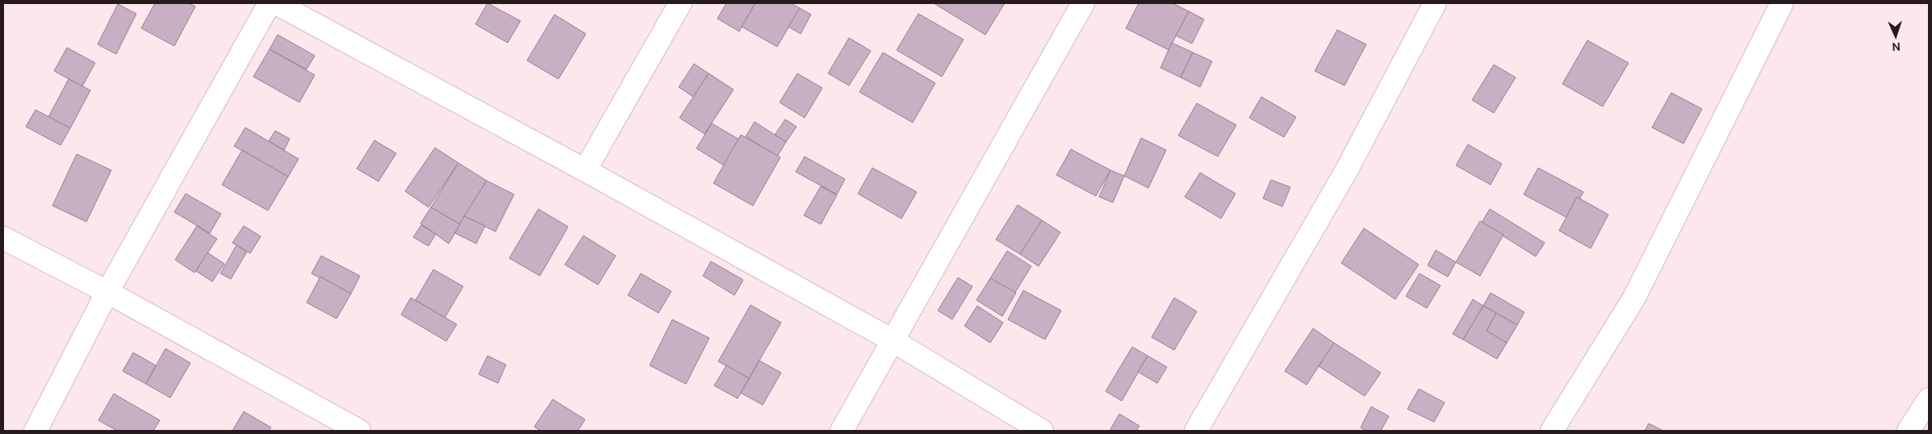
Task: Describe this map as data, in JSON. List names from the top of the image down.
{
  "north": "bottom"
}
